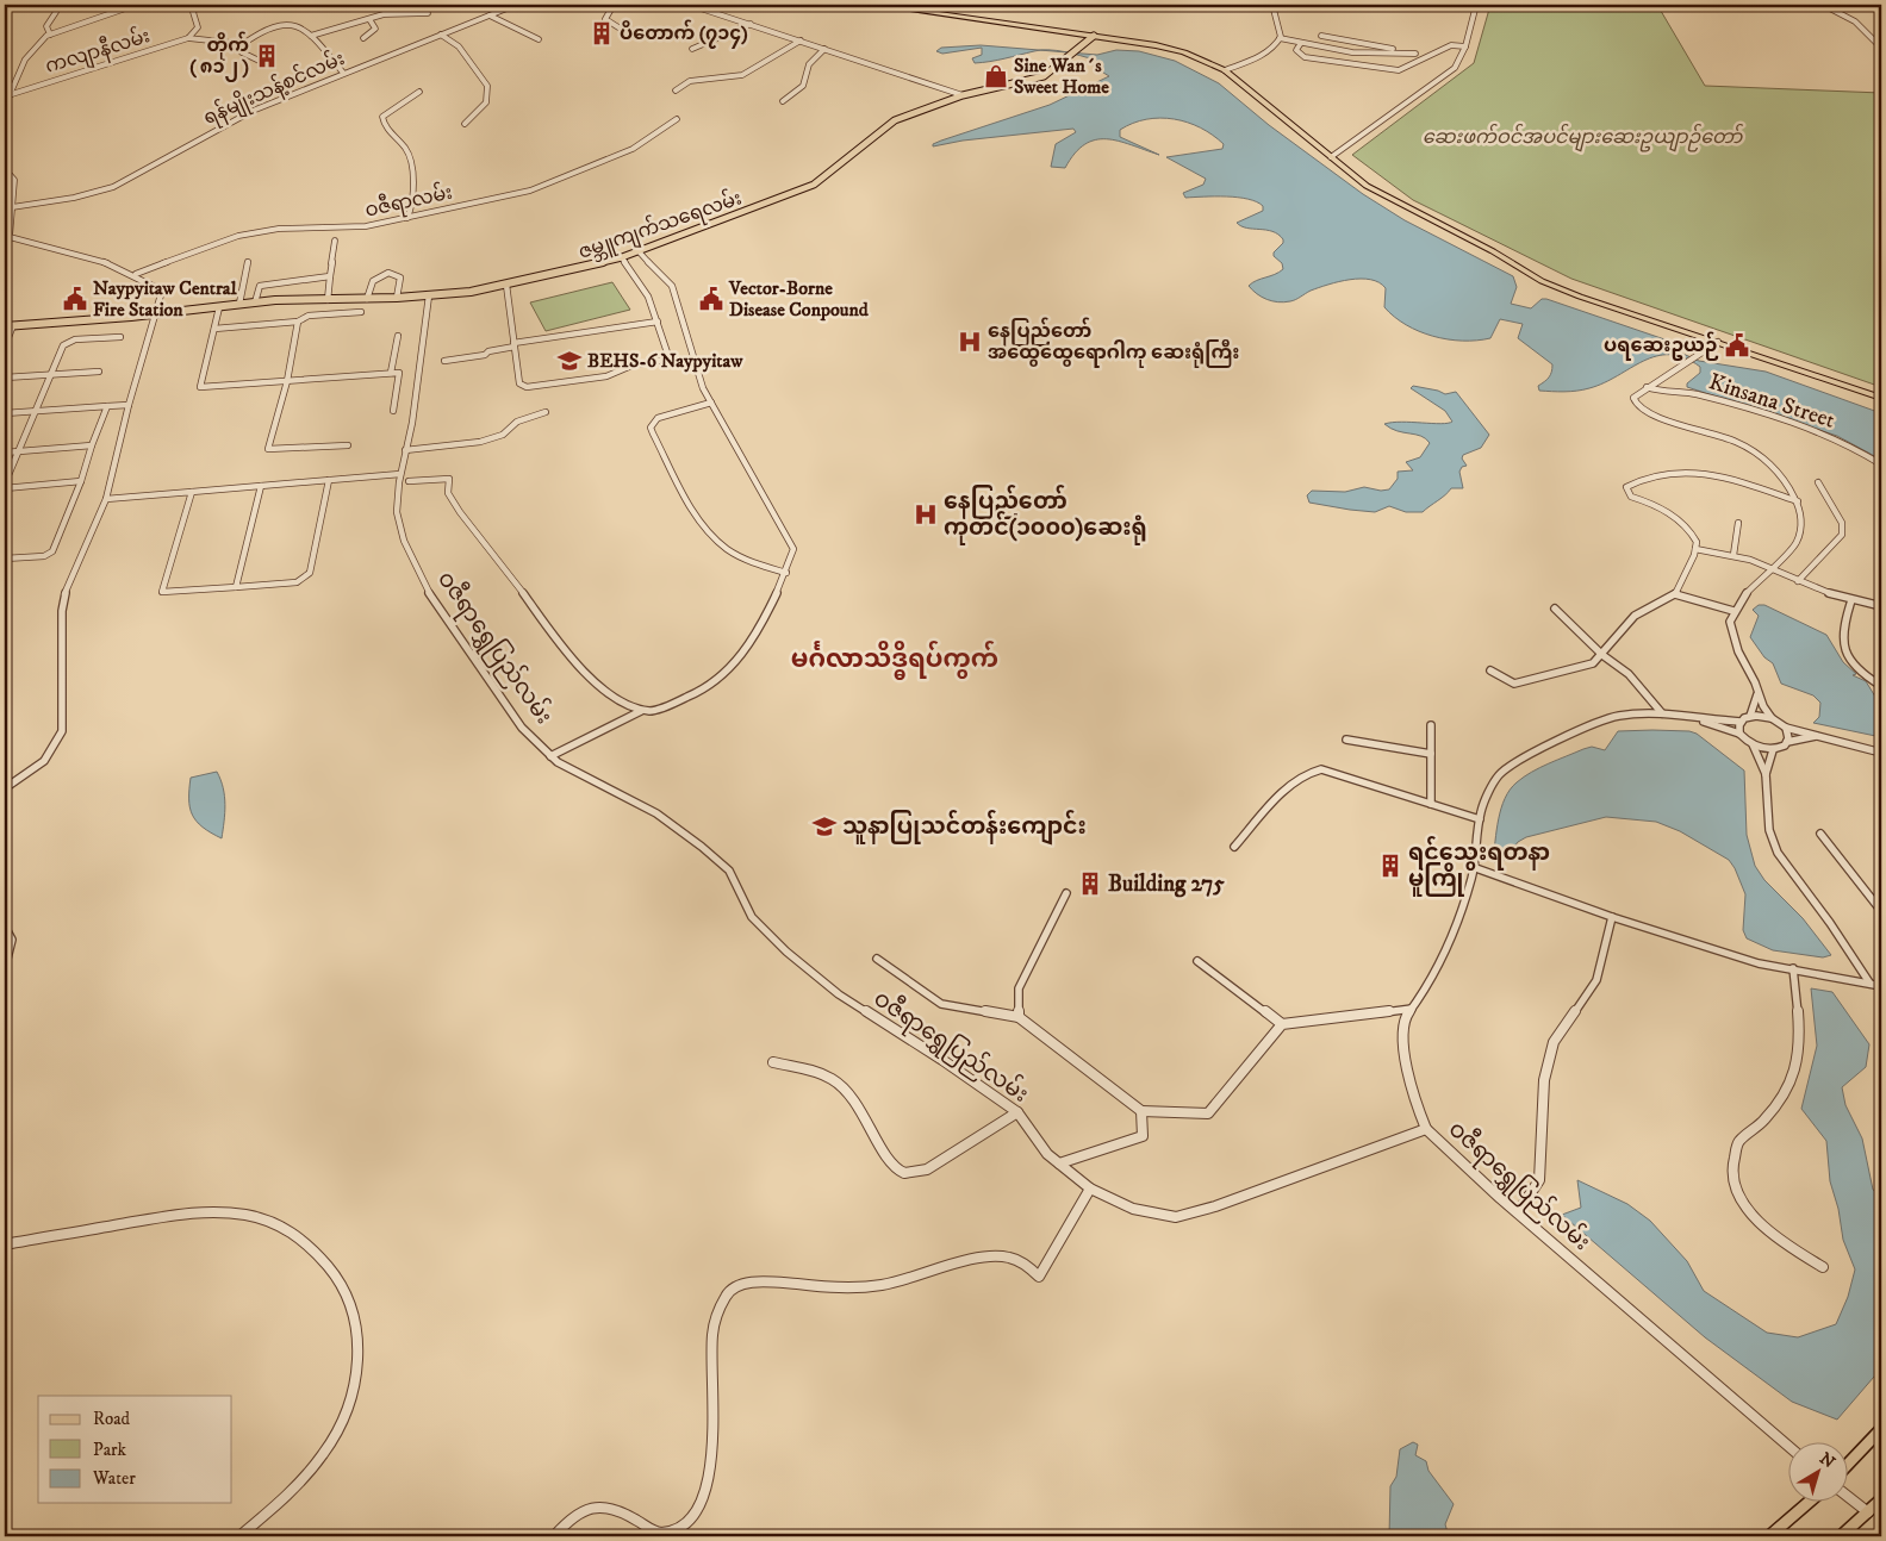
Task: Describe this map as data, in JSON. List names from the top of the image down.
{
  "streets": {
    "main road": ["ဇမ္ဘူကျက်သရေလမ်း"],
    "street": [
      "ကလျာနီလမ်း",
      "ရန်မျိုးသန့်စင်လမ်း",
      "ဝဇီရာလမ်း",
      "Kinsana Street",
      "ဝဇီရာရွှေပြည်လမ်း"
    ]
  },
  "crossings": [
    ["ဇမ္ဘူကျက်သရေလမ်း", "ဝဇီရာရွှေပြည်လမ်း"]
  ],
  "districts": ["မင်္ဂလာသိဒ္ဓိရပ်ကွက်"],
  "parks": ["ဆေးဖက်ဝင်အပင်များဆေးဥယျာဉ်တော်"],
  "places": {
    "building": [
      "ပိတောက် (၇၁၄)",
      "တိုက် ( ၈၁၂ )",
      "ရင်သွေးရတနာ မူကြို",
      "Building 275"
    ],
    "shop": ["Sine Wan´s Sweet Home"],
    "public building": ["Naypyitaw Central Fire Station", "Vector-Borne Disease Conpound", "ပရဆေးဥယဉ်"],
    "hospital": ["နေပြည်တော် အထွေထွေရောဂါကု ဆေးရုံကြီး", "နေပြည်တော် ကုတင်(၁၀၀၀)ဆေးရုံ"],
    "school or university": ["BEHS-6 Naypyitaw", "သူနာပြုသင်တန်းကျောင်း"]
  },
  "legend": ["Road", "Park", "Water"],
  "north": "top right"
}
